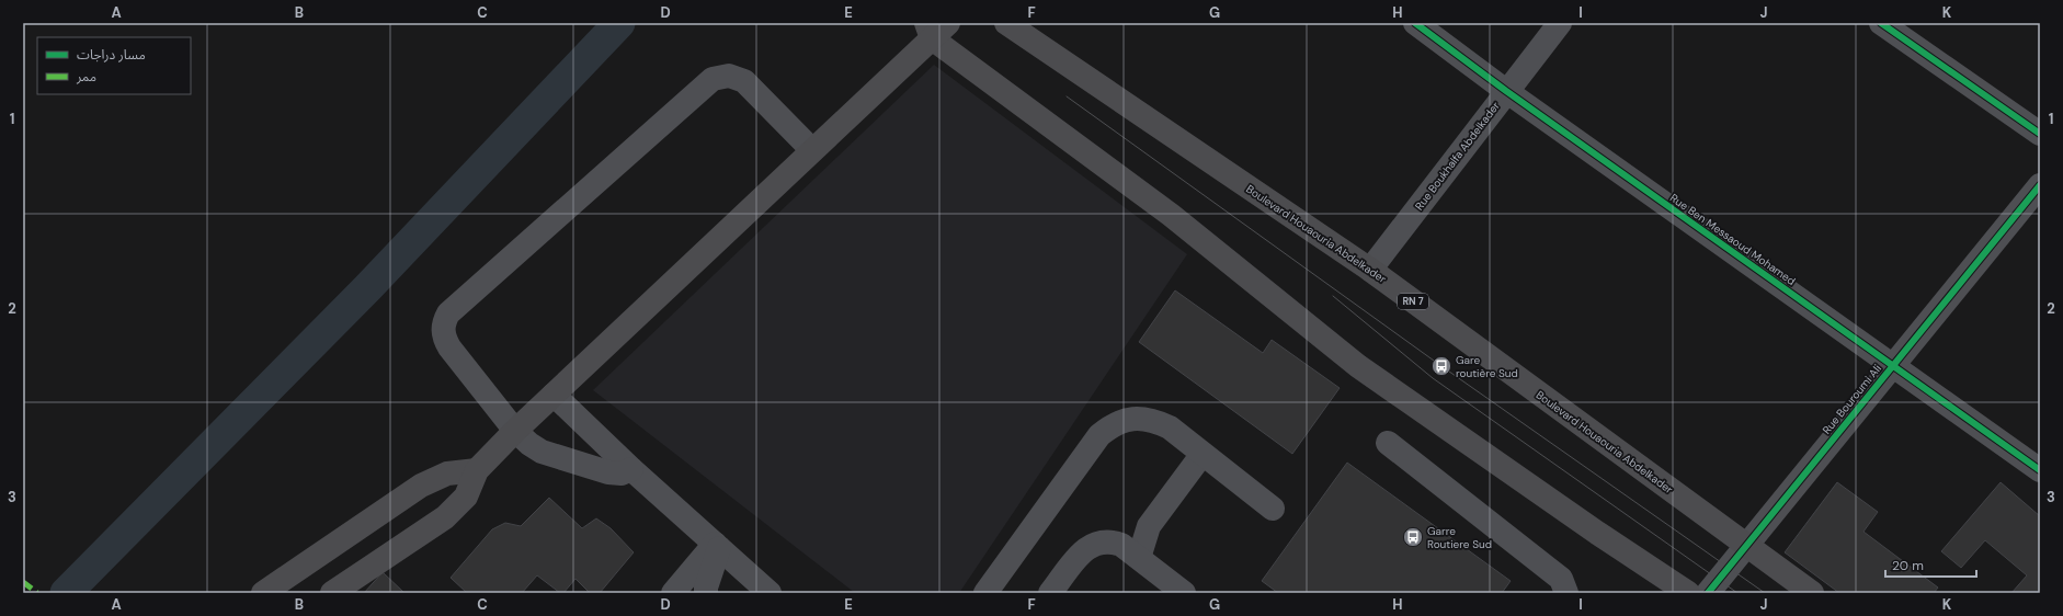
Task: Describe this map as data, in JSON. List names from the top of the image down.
{
  "streets": {
    "main road": ["Boulevard Houaouria Abdelkader", "RN 7"],
    "street": ["Rue Boukhalfa Abdelkader", "Rue Ben Messaoud Mohamed", "Rue Bouroumi Ali"]
  },
  "crossings": [
    ["Rue Boukhalfa Abdelkader", "Boulevard Houaouria Abdelkader"],
    ["Rue Boukhalfa Abdelkader", "Rue Ben Messaoud Mohamed"],
    ["Boulevard Houaouria Abdelkader", "Rue Bouroumi Ali"],
    ["Rue Ben Messaoud Mohamed", "Rue Bouroumi Ali"]
  ],
  "places": {
    "bus stop": ["Gare routière Sud", "Garre Routiere Sud"]
  },
  "legend": ["مسار دراجات", "ممر"],
  "scale_bar": "20 m",
  "grid": {
    "columns": [
      "A",
      "B",
      "C",
      "D",
      "E",
      "F",
      "G",
      "H",
      "I",
      "J",
      "K"
    ],
    "rows": ["1", "2", "3"]
  }
}
